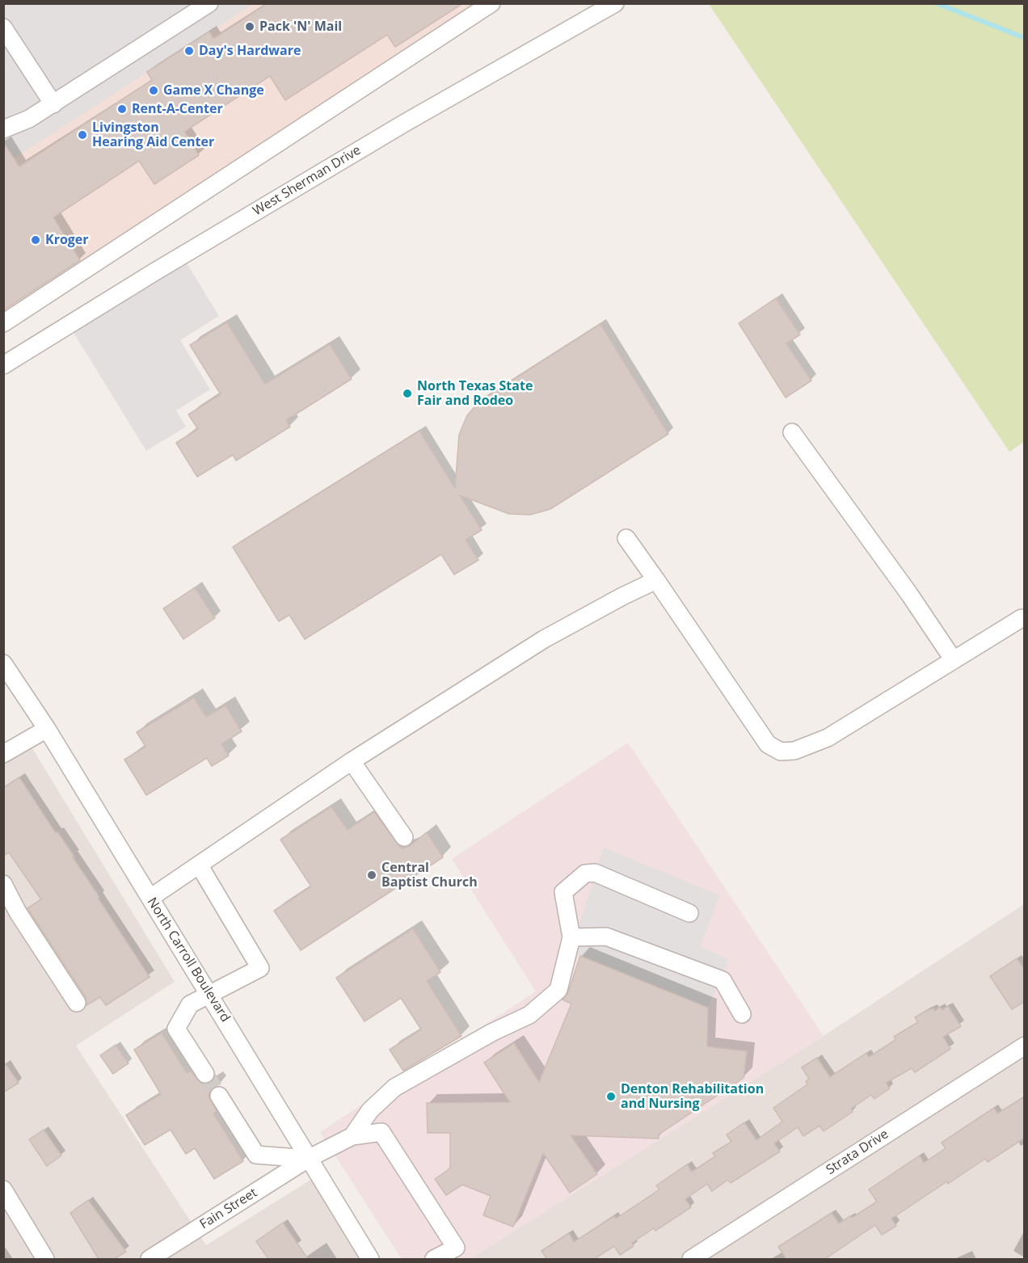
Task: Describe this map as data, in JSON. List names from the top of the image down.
{
  "streets": {
    "street": [
      "West Sherman Drive",
      "North Carroll Boulevard",
      "Strata Drive",
      "Fain Street"
    ]
  },
  "crossings": [
    ["North Carroll Boulevard", "Fain Street"]
  ],
  "places": [
    "Pack 'N' Mail",
    "Day's Hardware",
    "Game X Change",
    "Rent-A-Center",
    "Livingston Hearing Aid Center",
    "Kroger",
    "North Texas State Fair and Rodeo",
    "Central Baptist Church",
    "Denton Rehabilitation and Nursing"
  ]
}
